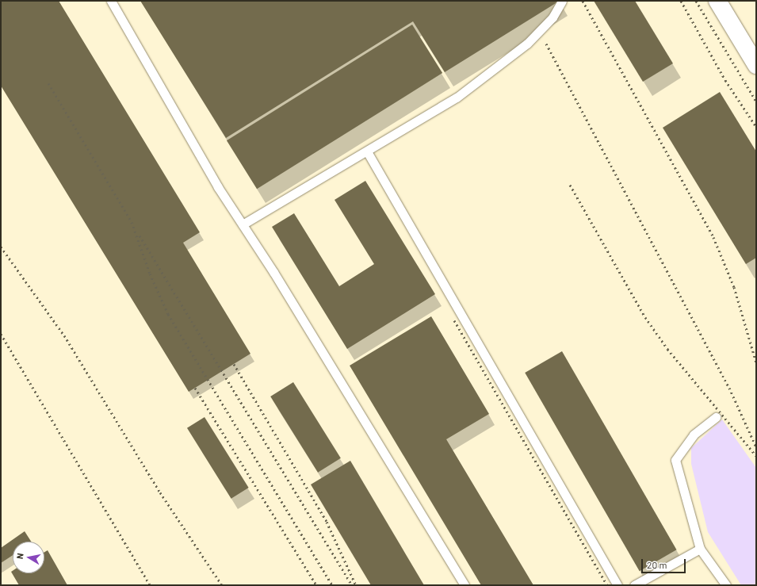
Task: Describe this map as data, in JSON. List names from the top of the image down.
{
  "scale_bar": "20 m",
  "north": "left"
}
